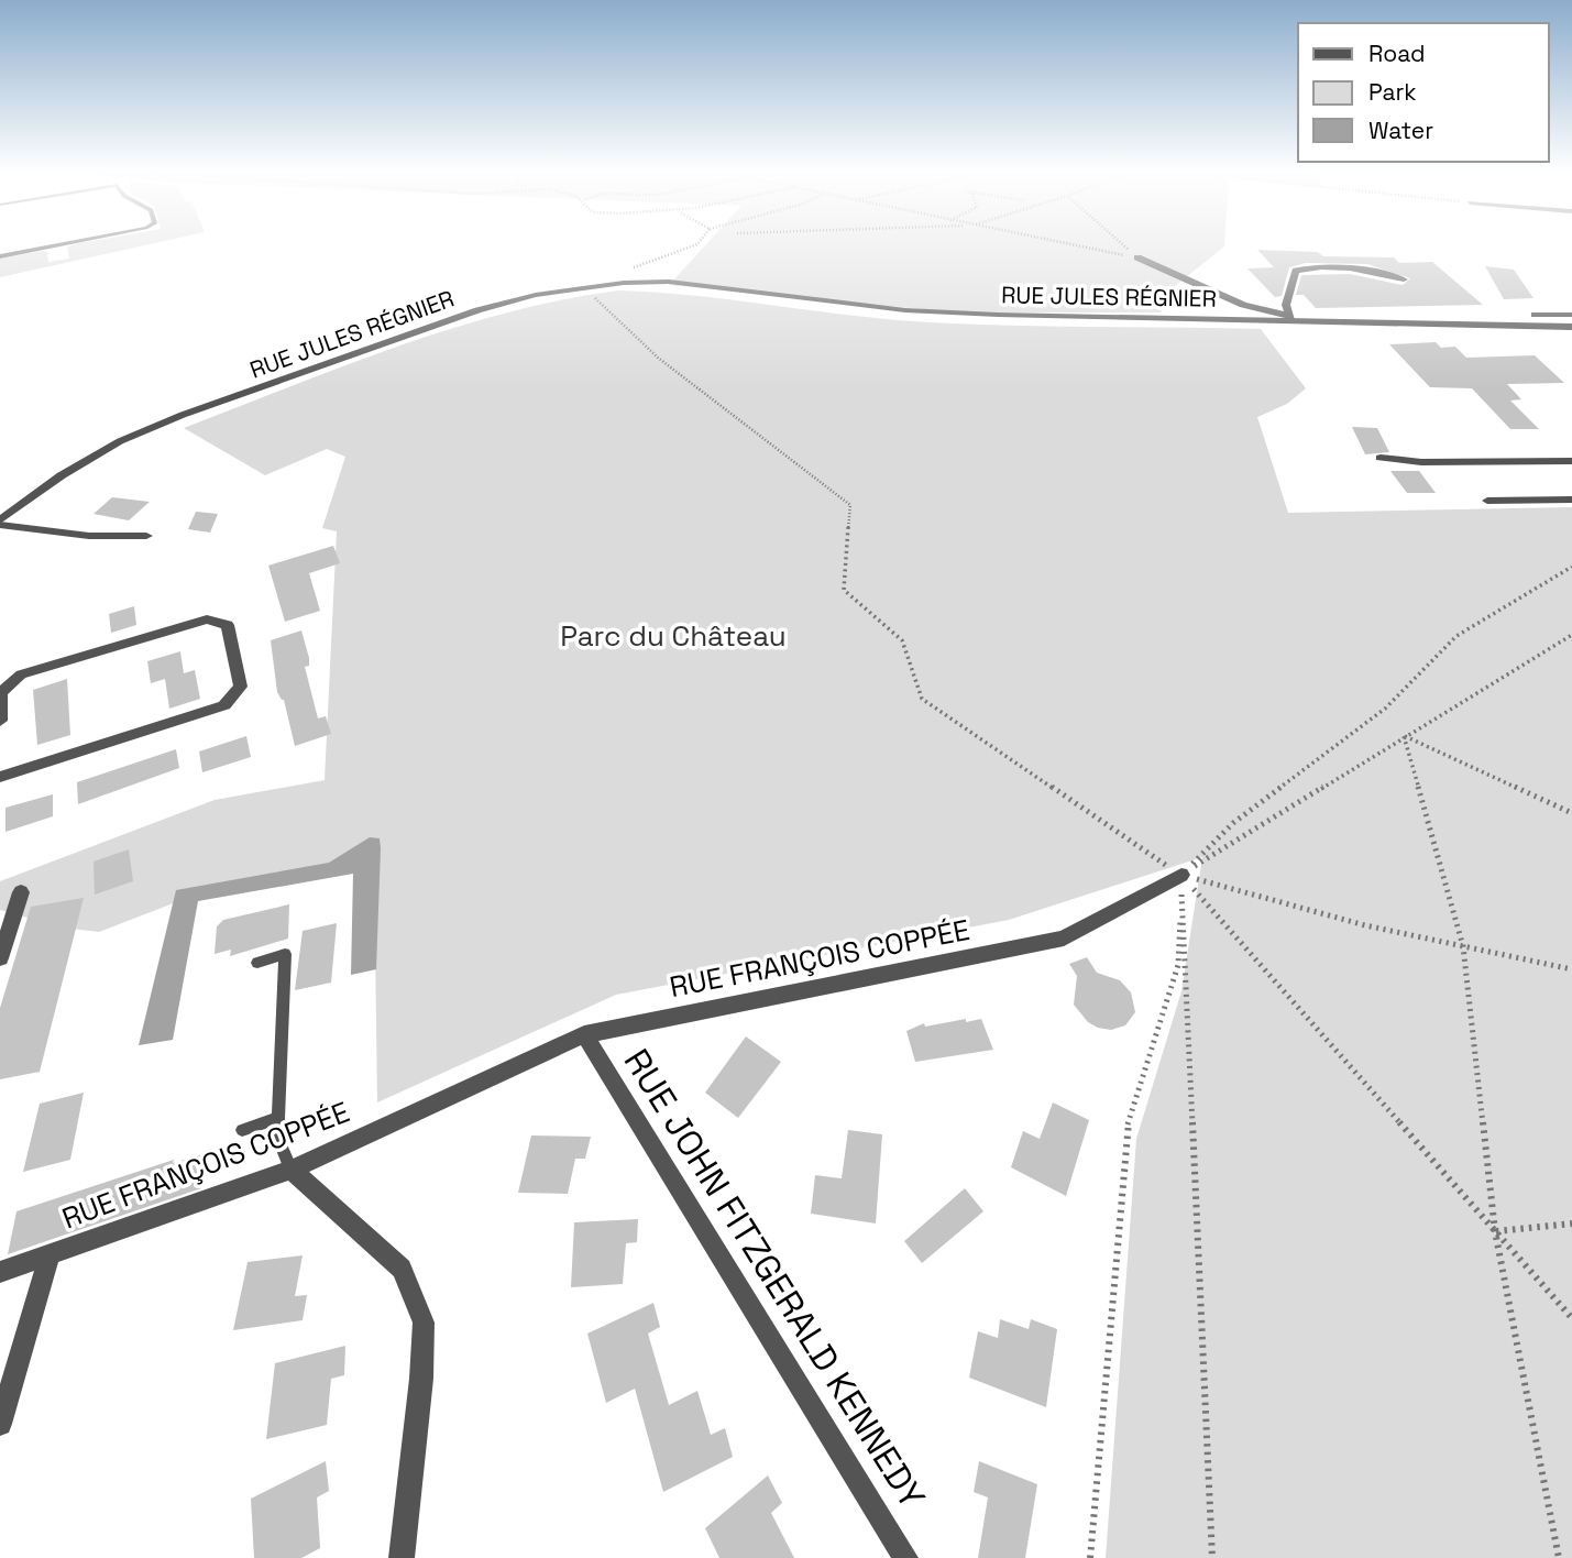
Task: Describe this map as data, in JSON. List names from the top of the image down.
{
  "streets": {
    "street": ["RUE JULES RÉGNIER", "RUE FRANÇOIS COPPÉE", "RUE JOHN FITZGERALD KENNEDY"]
  },
  "crossings": [
    ["RUE FRANÇOIS COPPÉE", "RUE JOHN FITZGERALD KENNEDY"]
  ],
  "parks": ["Parc du Château"],
  "legend": ["Road", "Park", "Water"]
}
